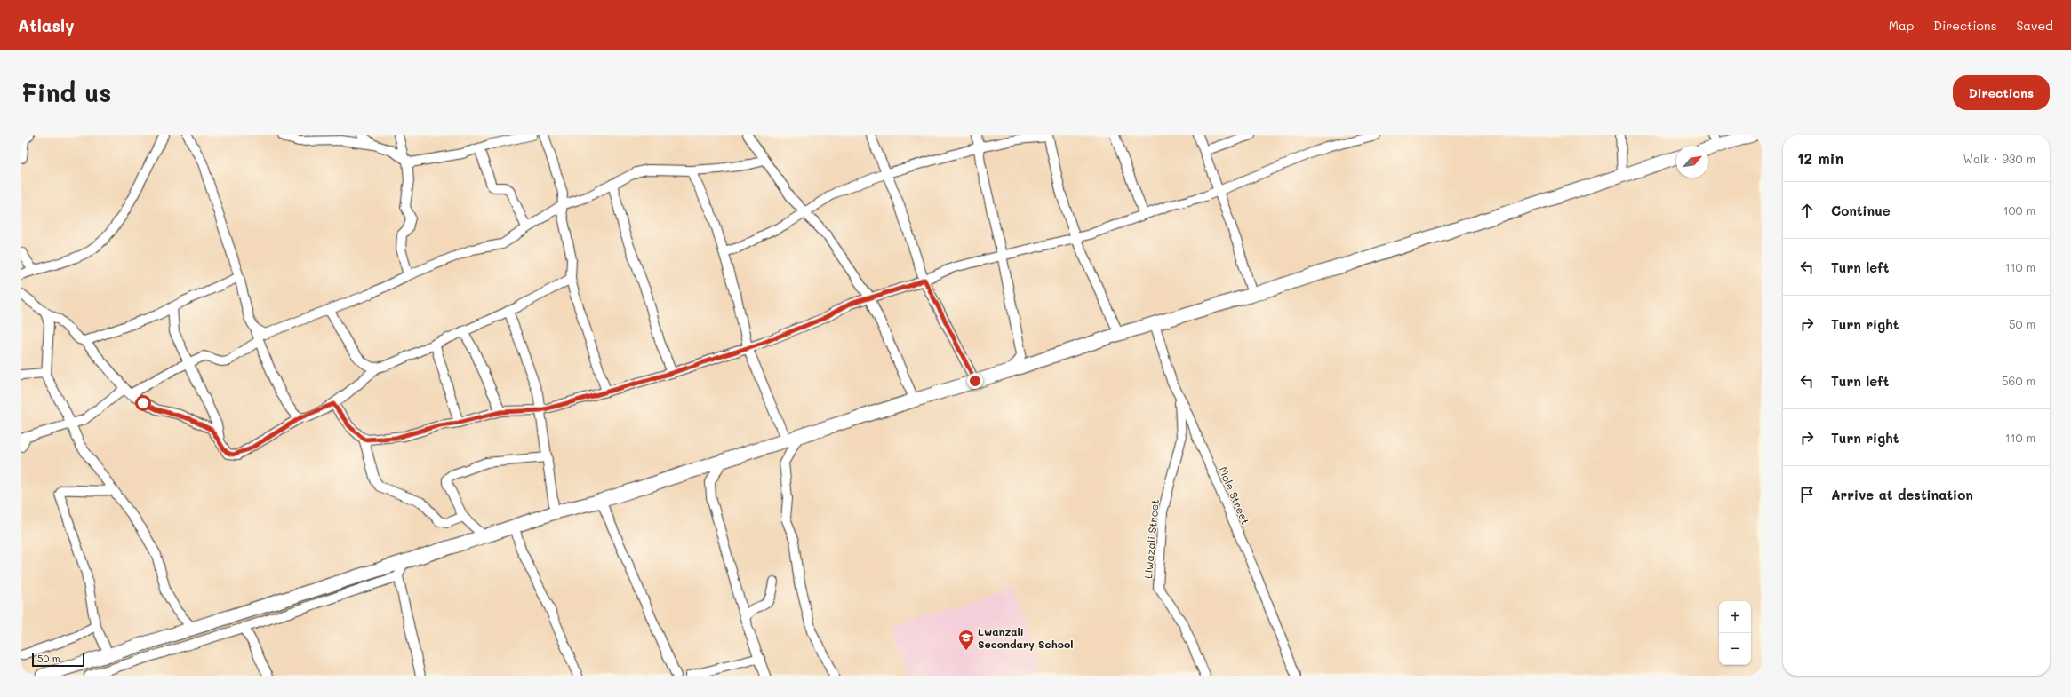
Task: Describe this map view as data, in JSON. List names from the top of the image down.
{
  "streets": {
    "street": ["Mole Street", "Liwazali Street"]
  },
  "crossings": [
    ["Mole Street", "Liwazali Street"]
  ],
  "places": {
    "school or university": ["Lwanzali Secondary School"]
  },
  "scale_bar": "50 m",
  "north": "top right",
  "page": {
    "header": "Atlasly",
    "nav": ["Map", "Directions", "Saved"],
    "buttons": "Directions",
    "title": "Find us",
    "heading": ["12 min", "Walk · 930 m"],
    "list": [
      ["Continue", "100 m"],
      ["Turn left", "110 m"],
      ["Turn right", "50 m"],
      ["Turn left", "560 m"],
      ["Turn right", "110 m"],
      "Arrive at destination"
    ],
    "map_buttons": ["+", "−"],
    "scale": "50 m"
  }
}
